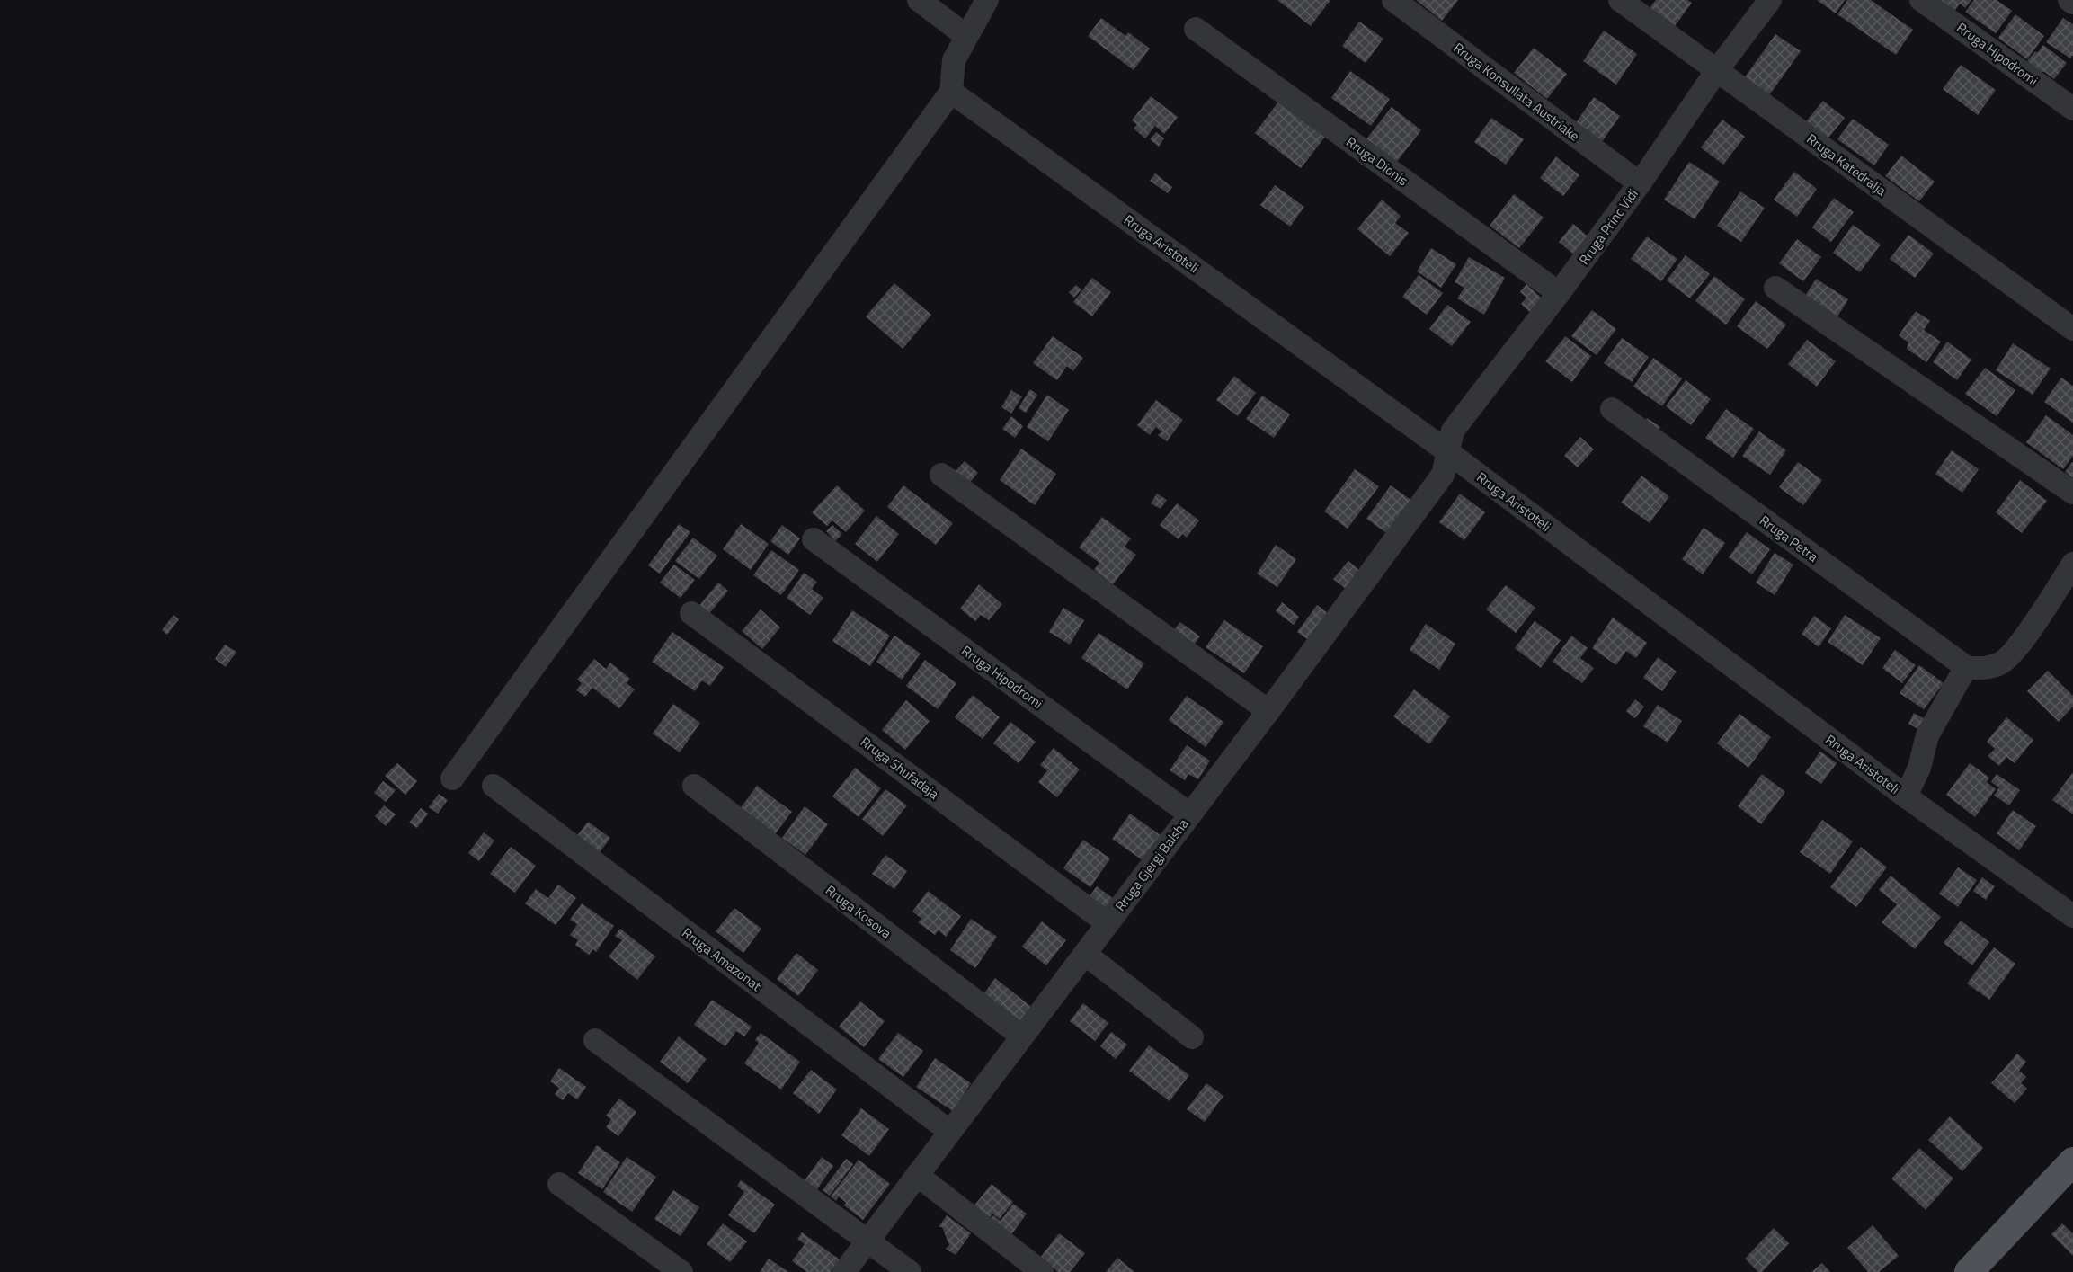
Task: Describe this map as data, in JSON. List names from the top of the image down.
{
  "streets": {
    "street": [
      "Rruga Hipodromi",
      "Rruga Konsullata Austriake",
      "Rruga Dionis",
      "Rruga Katedralja",
      "Rruga Princ Vidi",
      "Rruga Aristoteli",
      "Rruga Petra",
      "Rruga Shufadaja",
      "Rruga Gjergj Balsha",
      "Rruga Kosova",
      "Rruga Amazonat"
    ]
  },
  "crossings": [
    ["Rruga Hipodromi", "Rruga Gjergj Balsha"],
    ["Rruga Konsullata Austriake", "Rruga Princ Vidi"],
    ["Rruga Dionis", "Rruga Princ Vidi"],
    ["Rruga Katedralja", "Rruga Princ Vidi"],
    ["Rruga Princ Vidi", "Rruga Aristoteli"],
    ["Rruga Princ Vidi", "Rruga Gjergj Balsha"],
    ["Rruga Aristoteli", "Rruga Gjergj Balsha"],
    ["Rruga Shufadaja", "Rruga Gjergj Balsha"],
    ["Rruga Gjergj Balsha", "Rruga Kosova"],
    ["Rruga Gjergj Balsha", "Rruga Amazonat"]
  ]
}
